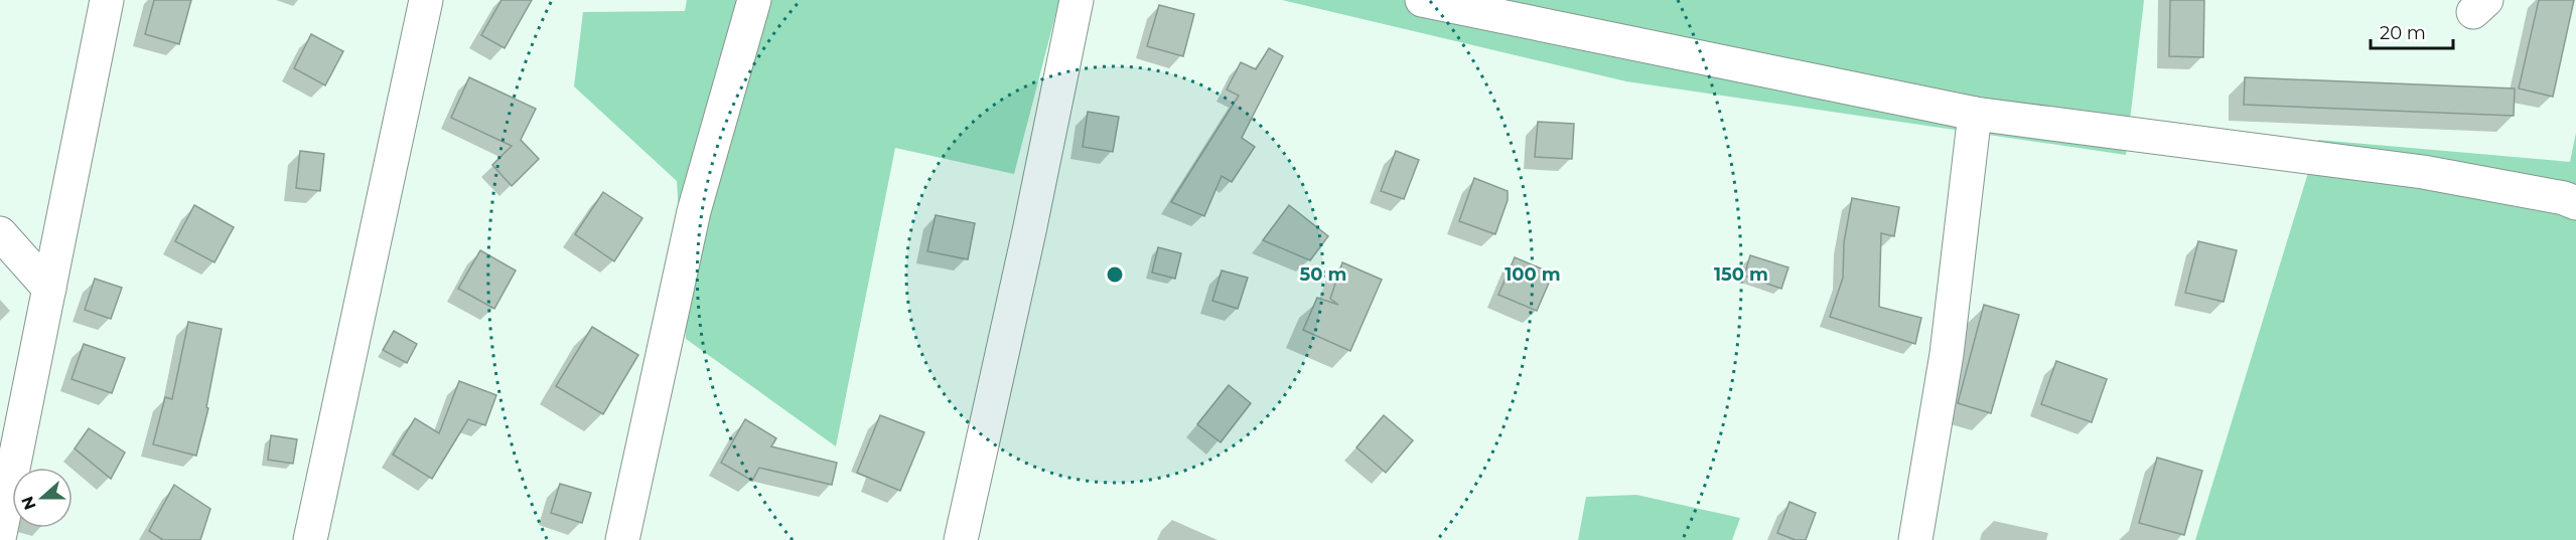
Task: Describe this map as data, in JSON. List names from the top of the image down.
{
  "scale_bar": "20 m",
  "north": "left",
  "rings": ["50 m", "100 m", "150 m"]
}
